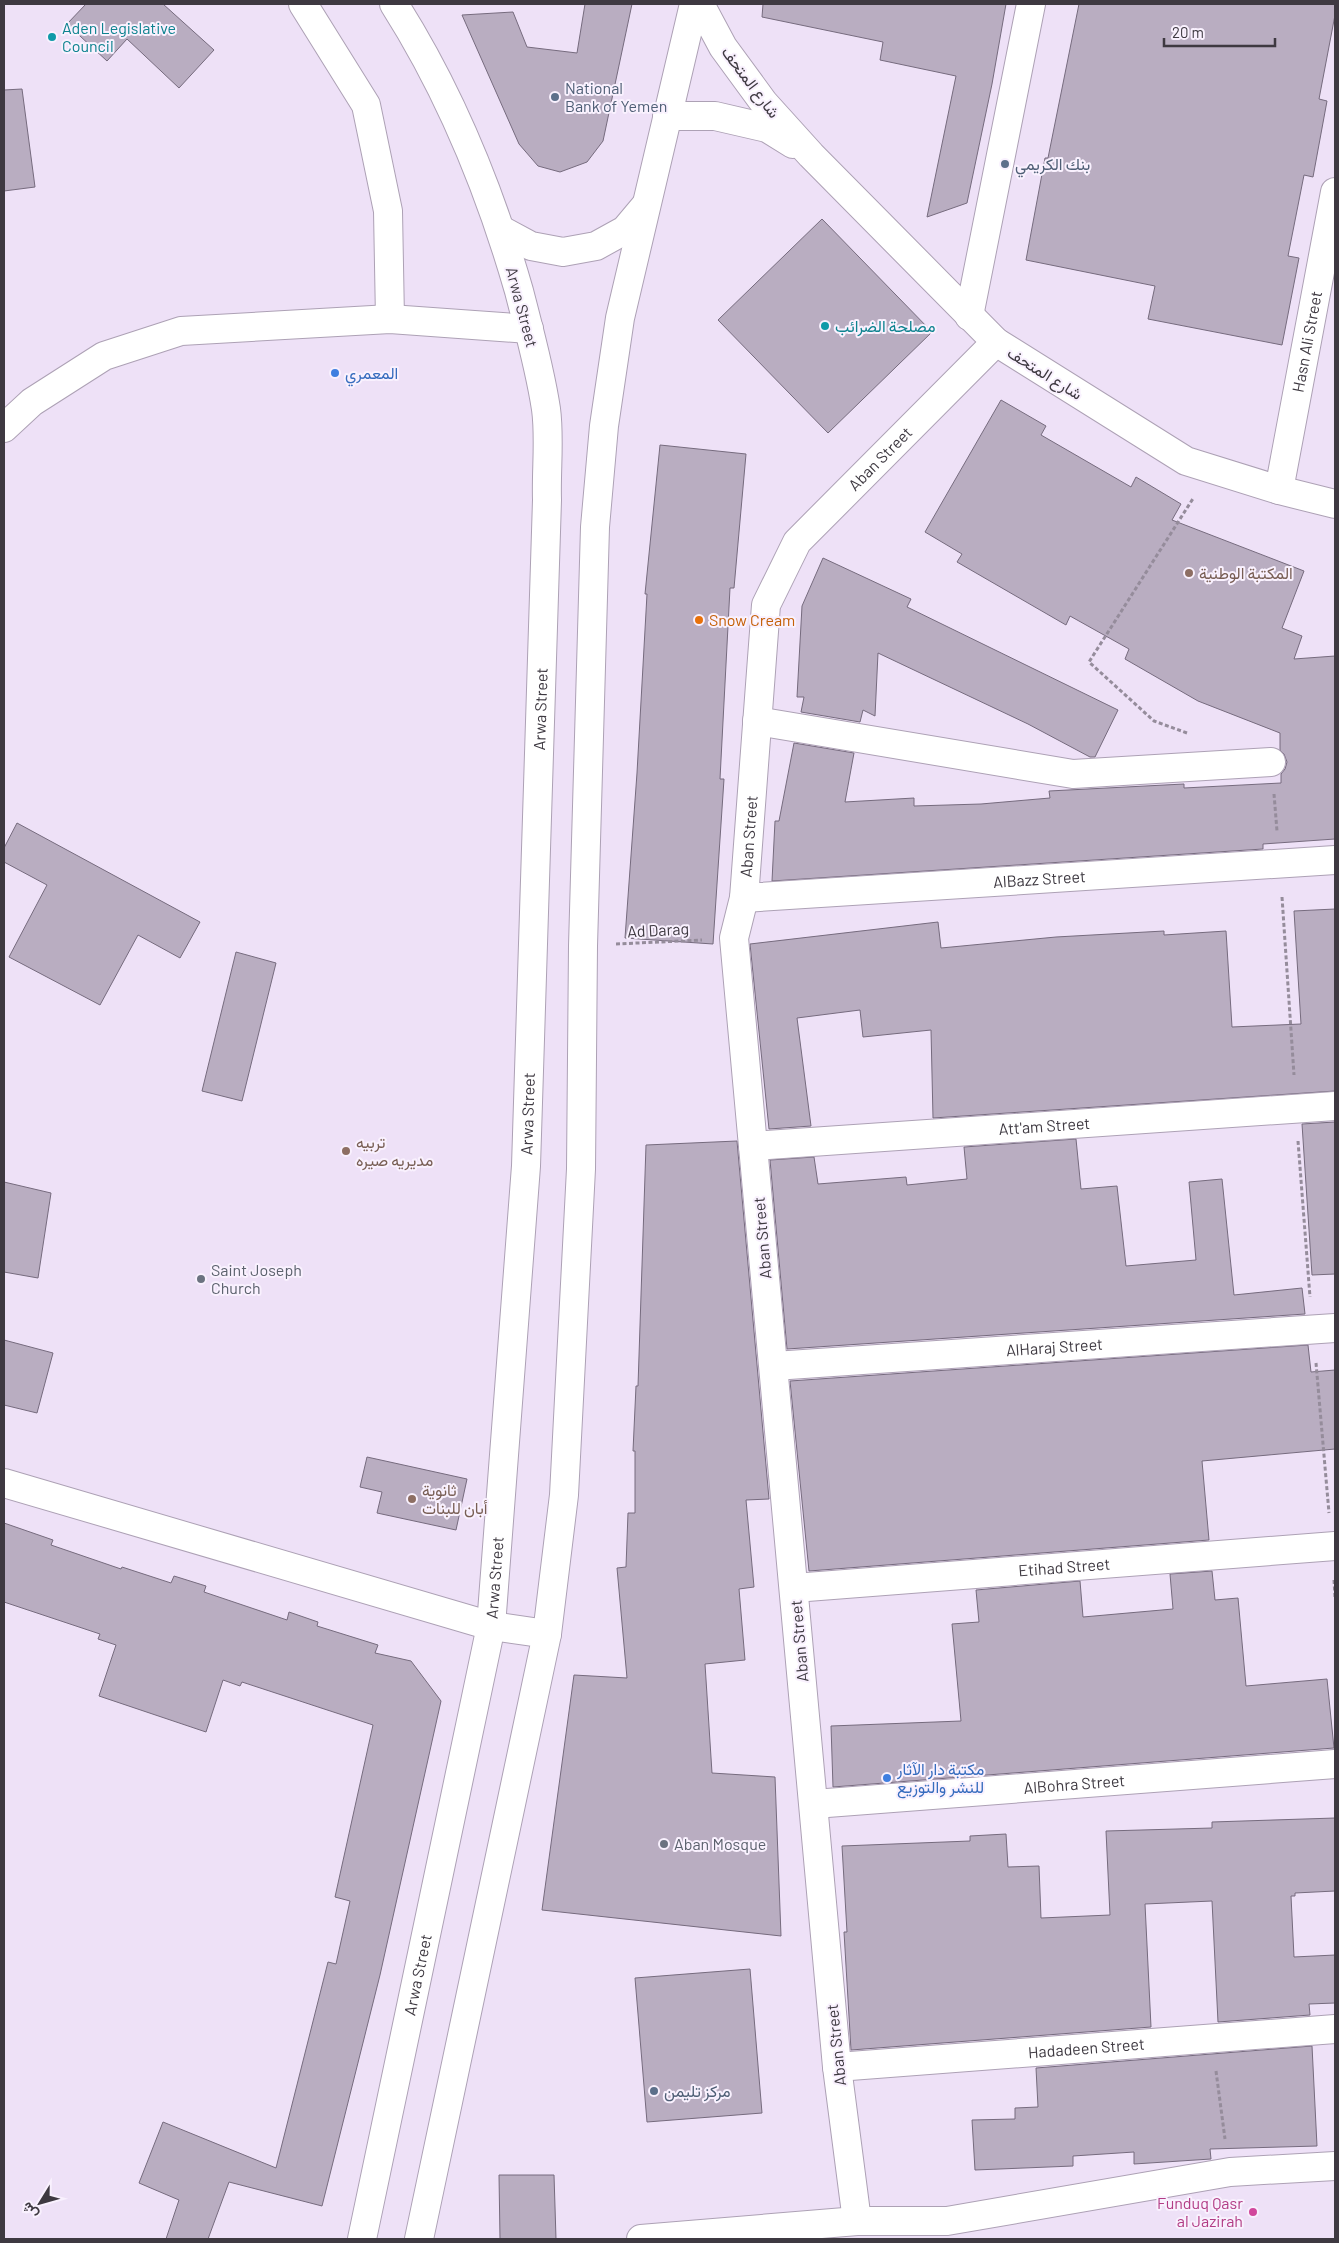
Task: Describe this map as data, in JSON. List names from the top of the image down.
{
  "streets": {
    "street": [
      "شارع المتحف",
      "Arwa Street",
      "Hasn Ali Street",
      "Aban Street",
      "AlBazz Street",
      "Att'am Street",
      "AlHaraj Street",
      "Etihad Street",
      "AlBohra Street",
      "Hadadeen Street"
    ],
    "path": ["Ad Darag"]
  },
  "crossings": [
    ["شارع المتحف", "Hasn Ali Street"],
    ["شارع المتحف", "Aban Street"],
    ["Aban Street", "AlBazz Street"],
    ["Aban Street", "Ad Darag"],
    ["Aban Street", "Att'am Street"],
    ["Aban Street", "AlHaraj Street"],
    ["Aban Street", "Etihad Street"],
    ["Aban Street", "AlBohra Street"],
    ["Aban Street", "Hadadeen Street"]
  ],
  "places": [
    "Aden Legislative Council",
    "National Bank of Yemen",
    "بنك الكريمي",
    "مصلحة الضرائب",
    "المعمري",
    "المكتبة الوطنية",
    "Snow Cream",
    "تربيه مديريه صيره",
    "Saint Joseph Church",
    "ثانوية أبان للبنات",
    "مكتبة دار الآثار للنشر والتوزيع",
    "Aban Mosque",
    "مركز تليمن",
    "Funduq Qasr al Jazirah"
  ],
  "scale_bar": "20 m",
  "north": "bottom left"
}
